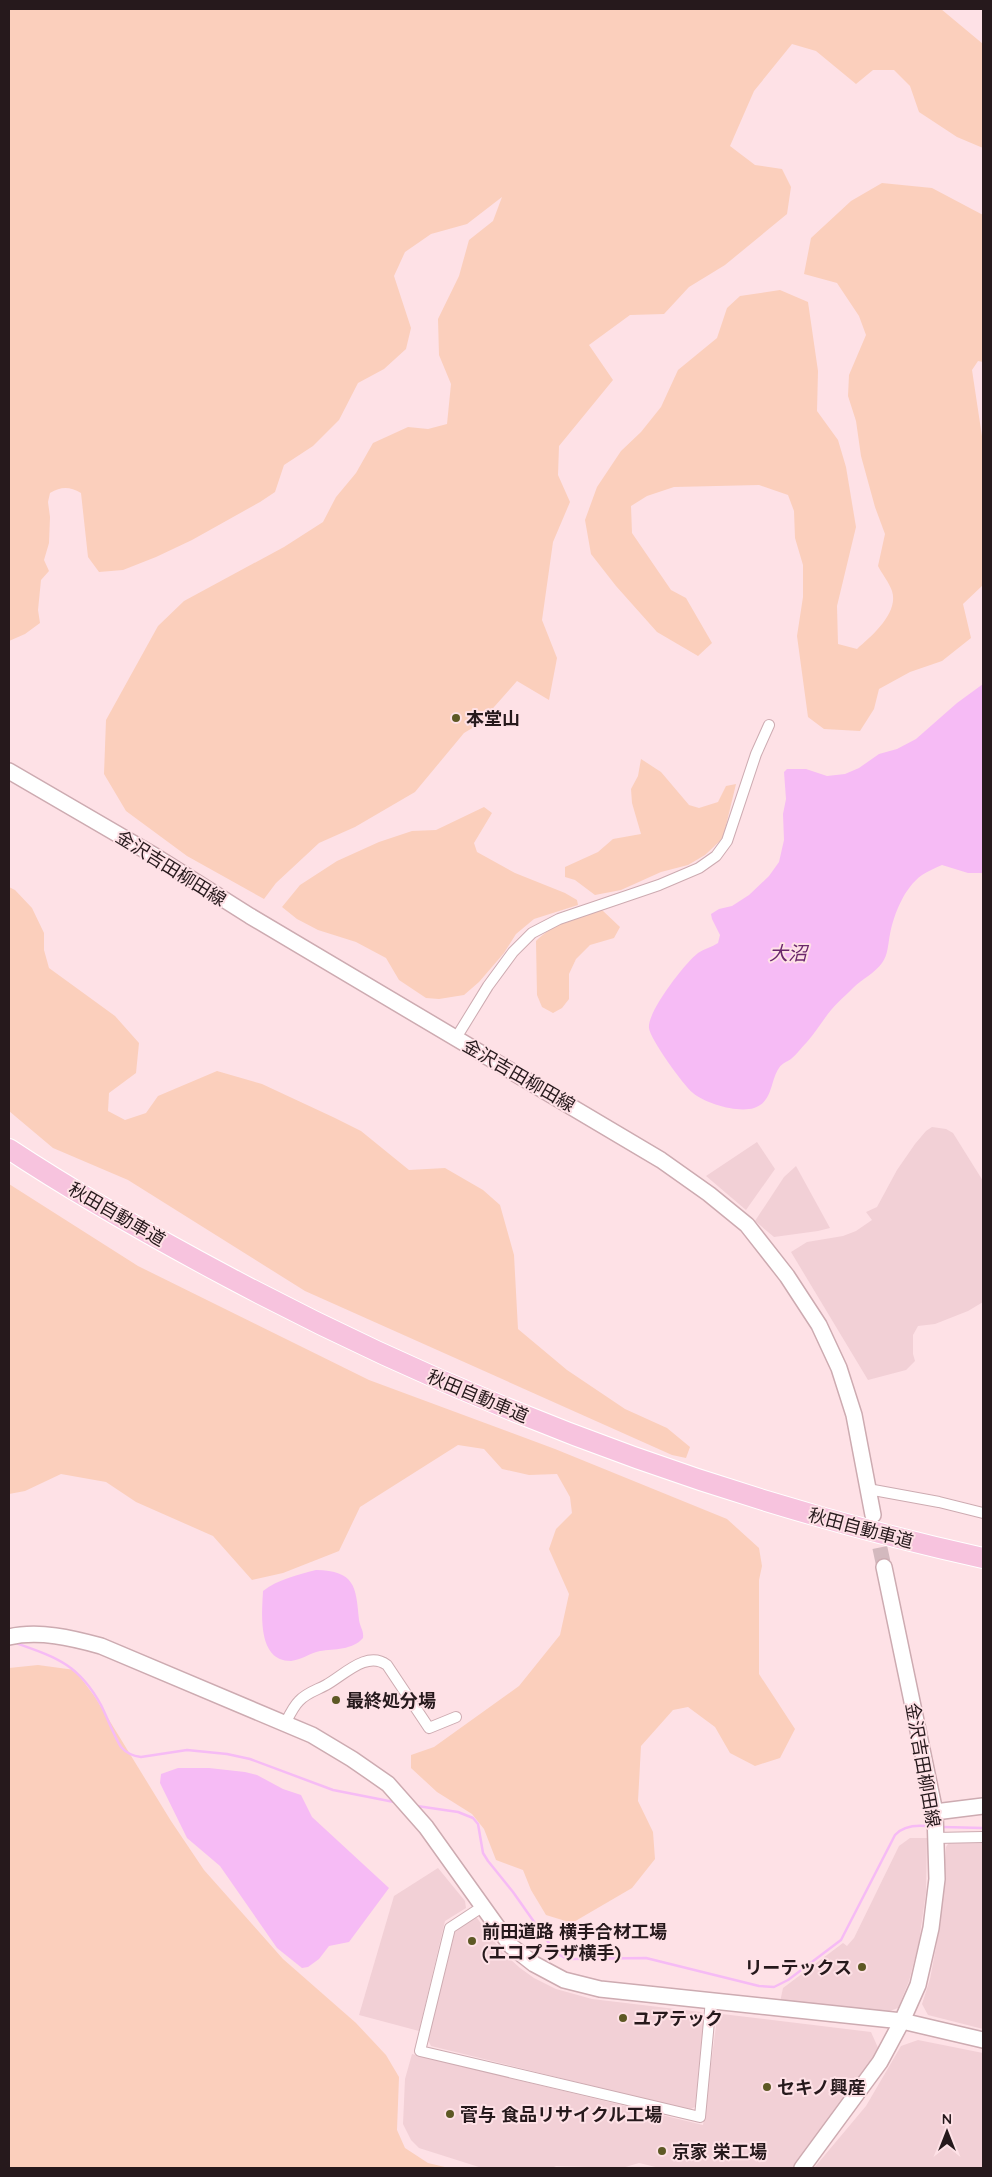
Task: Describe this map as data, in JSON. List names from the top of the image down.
{
  "streets": {
    "highway": ["秋田自動車道"],
    "main road": ["金沢吉田柳田線"]
  },
  "water": ["大沼"],
  "places": [
    "本堂山",
    "最終処分場",
    "前田道路 横手合材工場 (エコプラザ横手)",
    "リーテックス",
    "ユアテック",
    "セキノ興産",
    "菅与 食品リサイクル工場",
    "京家 栄工場"
  ],
  "north": "top"
}
